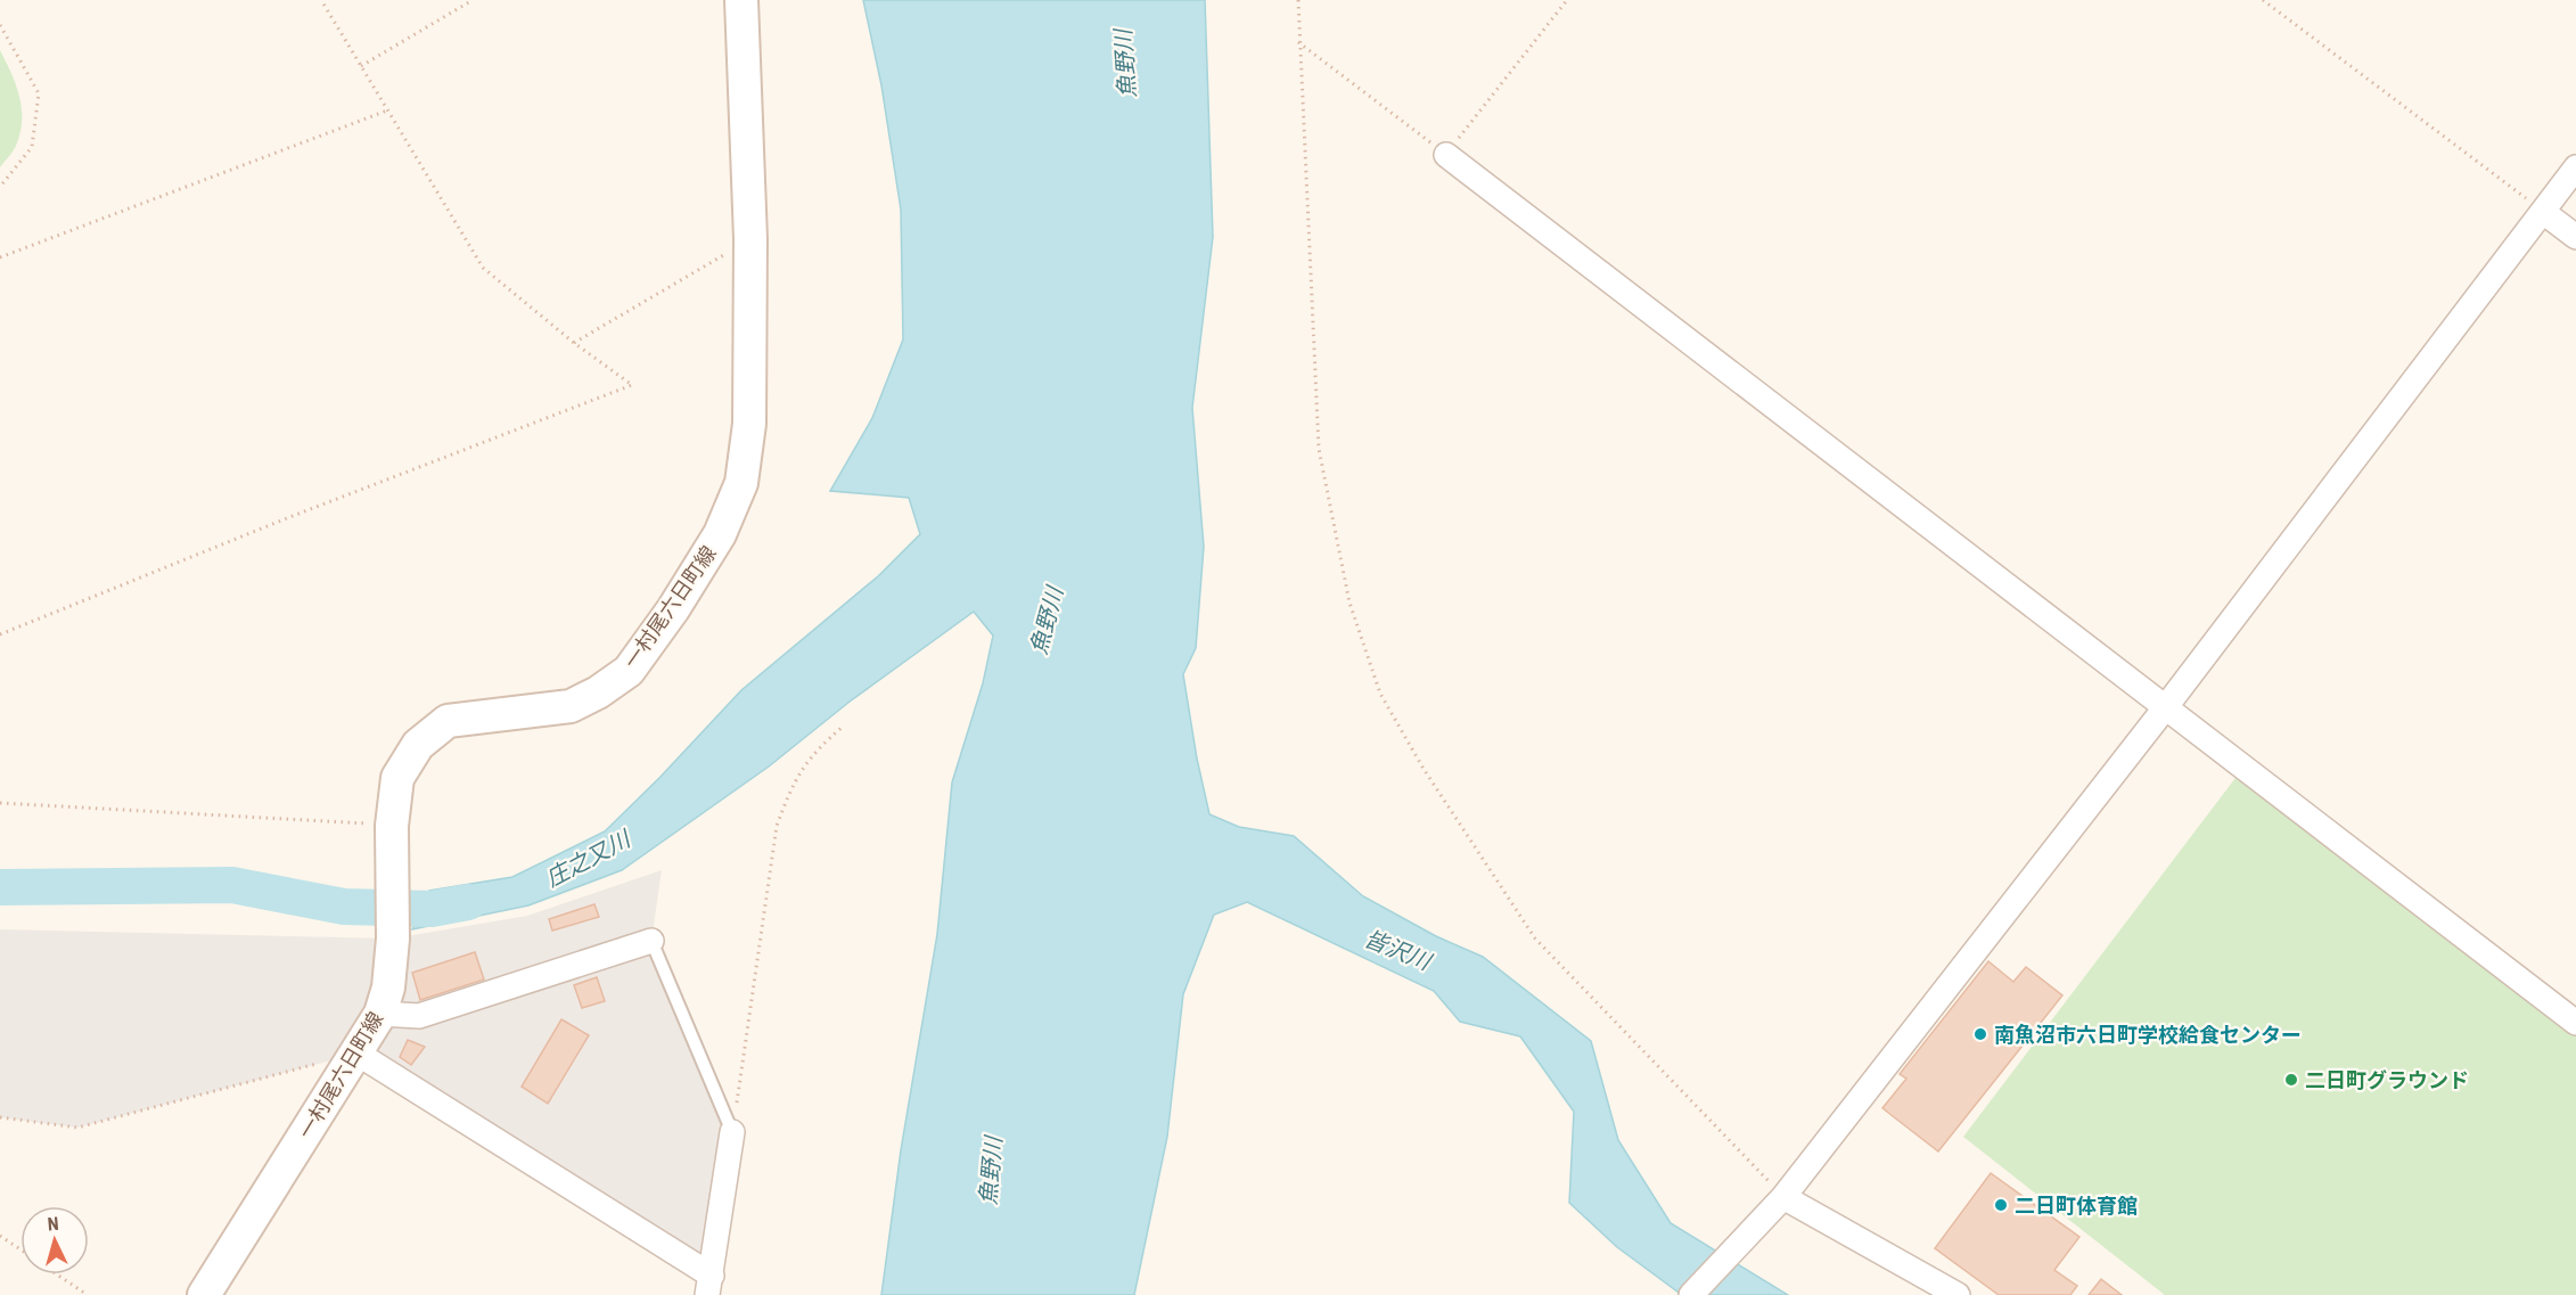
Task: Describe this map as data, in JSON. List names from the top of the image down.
{
  "streets": {
    "main road": ["一村尾六日町線"]
  },
  "water": ["魚野川", "庄之又川", "皆沢川"],
  "places": ["南魚沼市六日町学校給食センター", "二日町グラウンド", "二日町体育館"],
  "north": "top"
}
